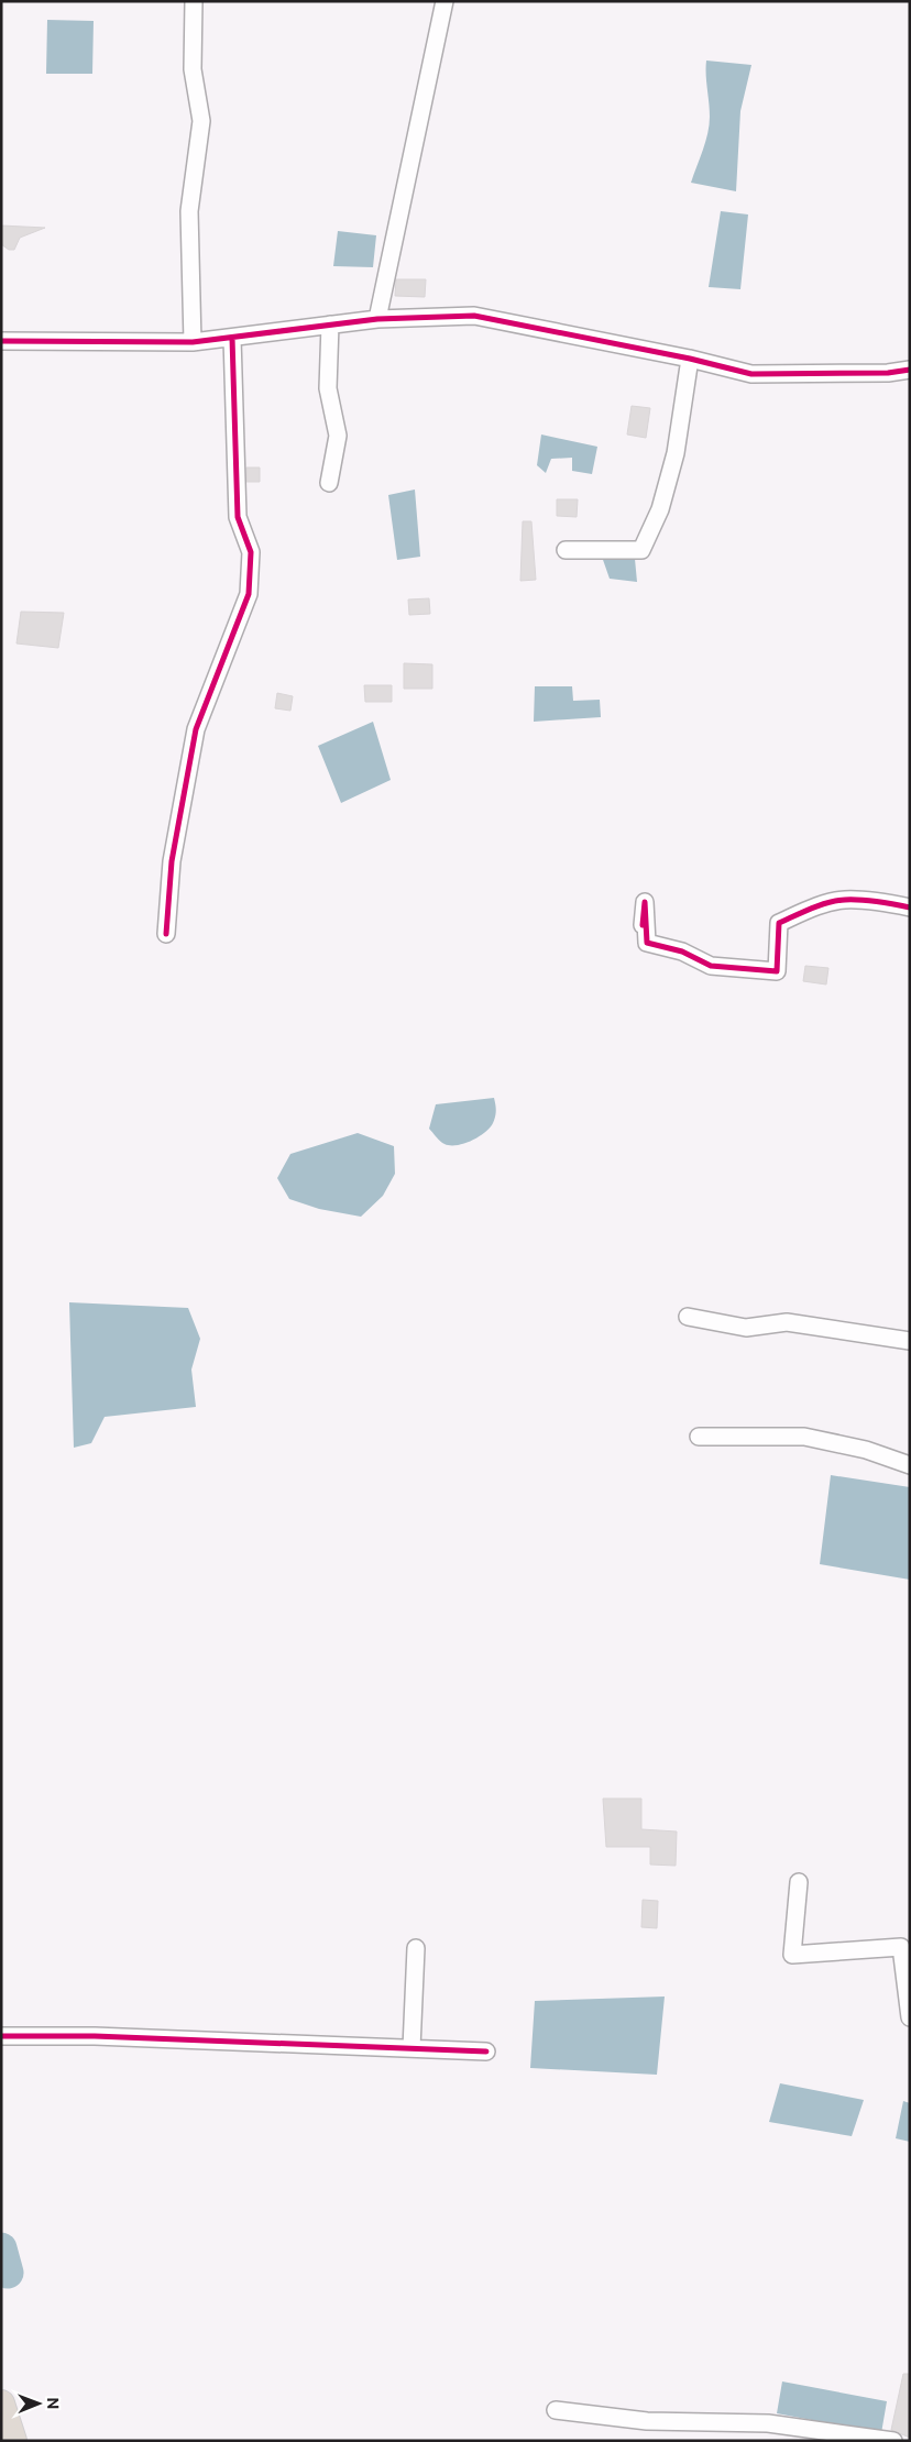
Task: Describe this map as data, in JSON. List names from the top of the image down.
{
  "north": "right"
}
